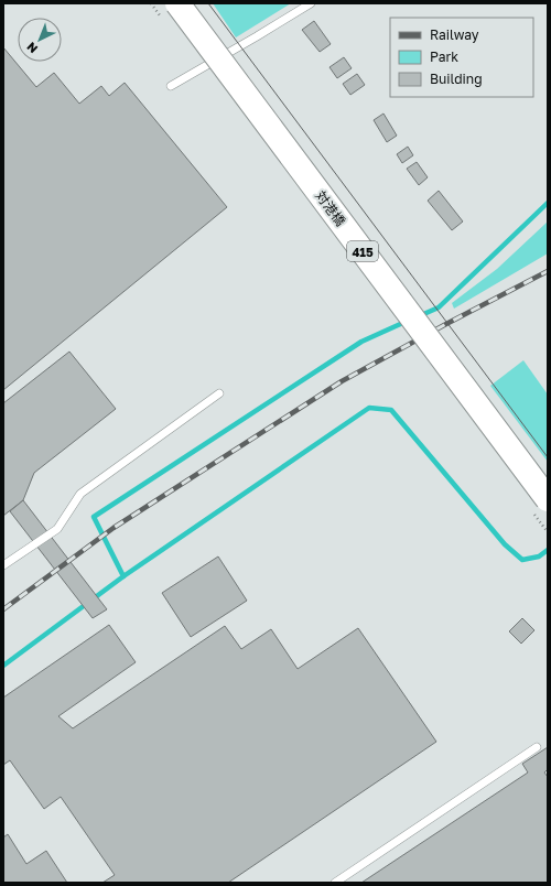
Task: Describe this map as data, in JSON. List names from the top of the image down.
{
  "streets": {
    "highway": ["対港橋", "415"]
  },
  "legend": ["Railway", "Park", "Building"],
  "north": "bottom left"
}
